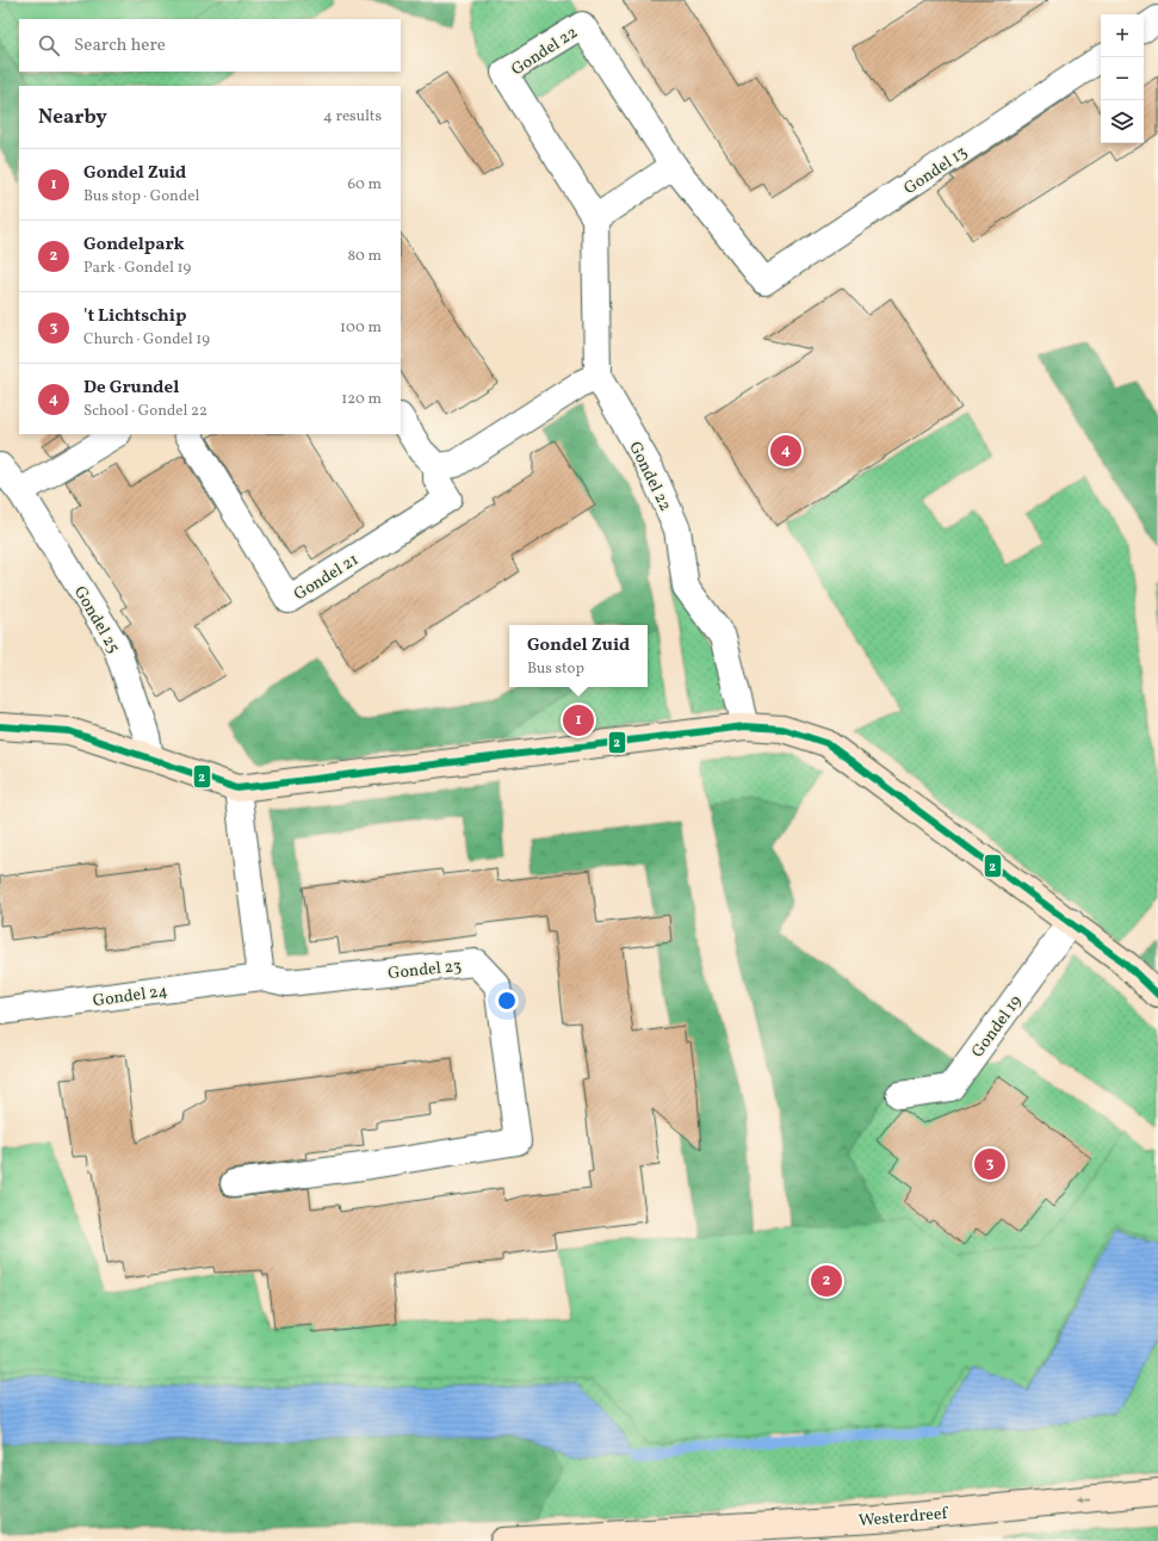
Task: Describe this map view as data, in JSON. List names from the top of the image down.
{
  "streets": {
    "street": [
      "Gondel 22",
      "Gondel 13",
      "Gondel 21",
      "Gondel 25",
      "Gondel 23",
      "Gondel 24",
      "Gondel 19",
      "Westerdreef"
    ]
  },
  "crossings": [
    ["Gondel 22", "Gondel 13"],
    ["Gondel 23", "Gondel 24"]
  ],
  "one_way": ["Westerdreef"],
  "lines": ["transit line 2"],
  "page": {
    "map_buttons": ["+", "−"],
    "search": "Search here",
    "heading": ["Nearby", "4 results"],
    "list": [
      {
        "mark": "1",
        "name": "Gondel Zuid",
        "note": "Bus stop · Gondel",
        "value": "60 m"
      },
      {
        "mark": "2",
        "name": "Gondelpark",
        "note": "Park · Gondel 19",
        "value": "80 m"
      },
      {
        "mark": "3",
        "name": "'t Lichtschip",
        "note": "Church · Gondel 19",
        "value": "100 m"
      },
      {
        "mark": "4",
        "name": "De Grundel",
        "note": "School · Gondel 22",
        "value": "120 m"
      }
    ],
    "pins": [
      "4",
      "1",
      "3",
      "2"
    ],
    "popup": ["Gondel Zuid", "Bus stop"]
  }
}
